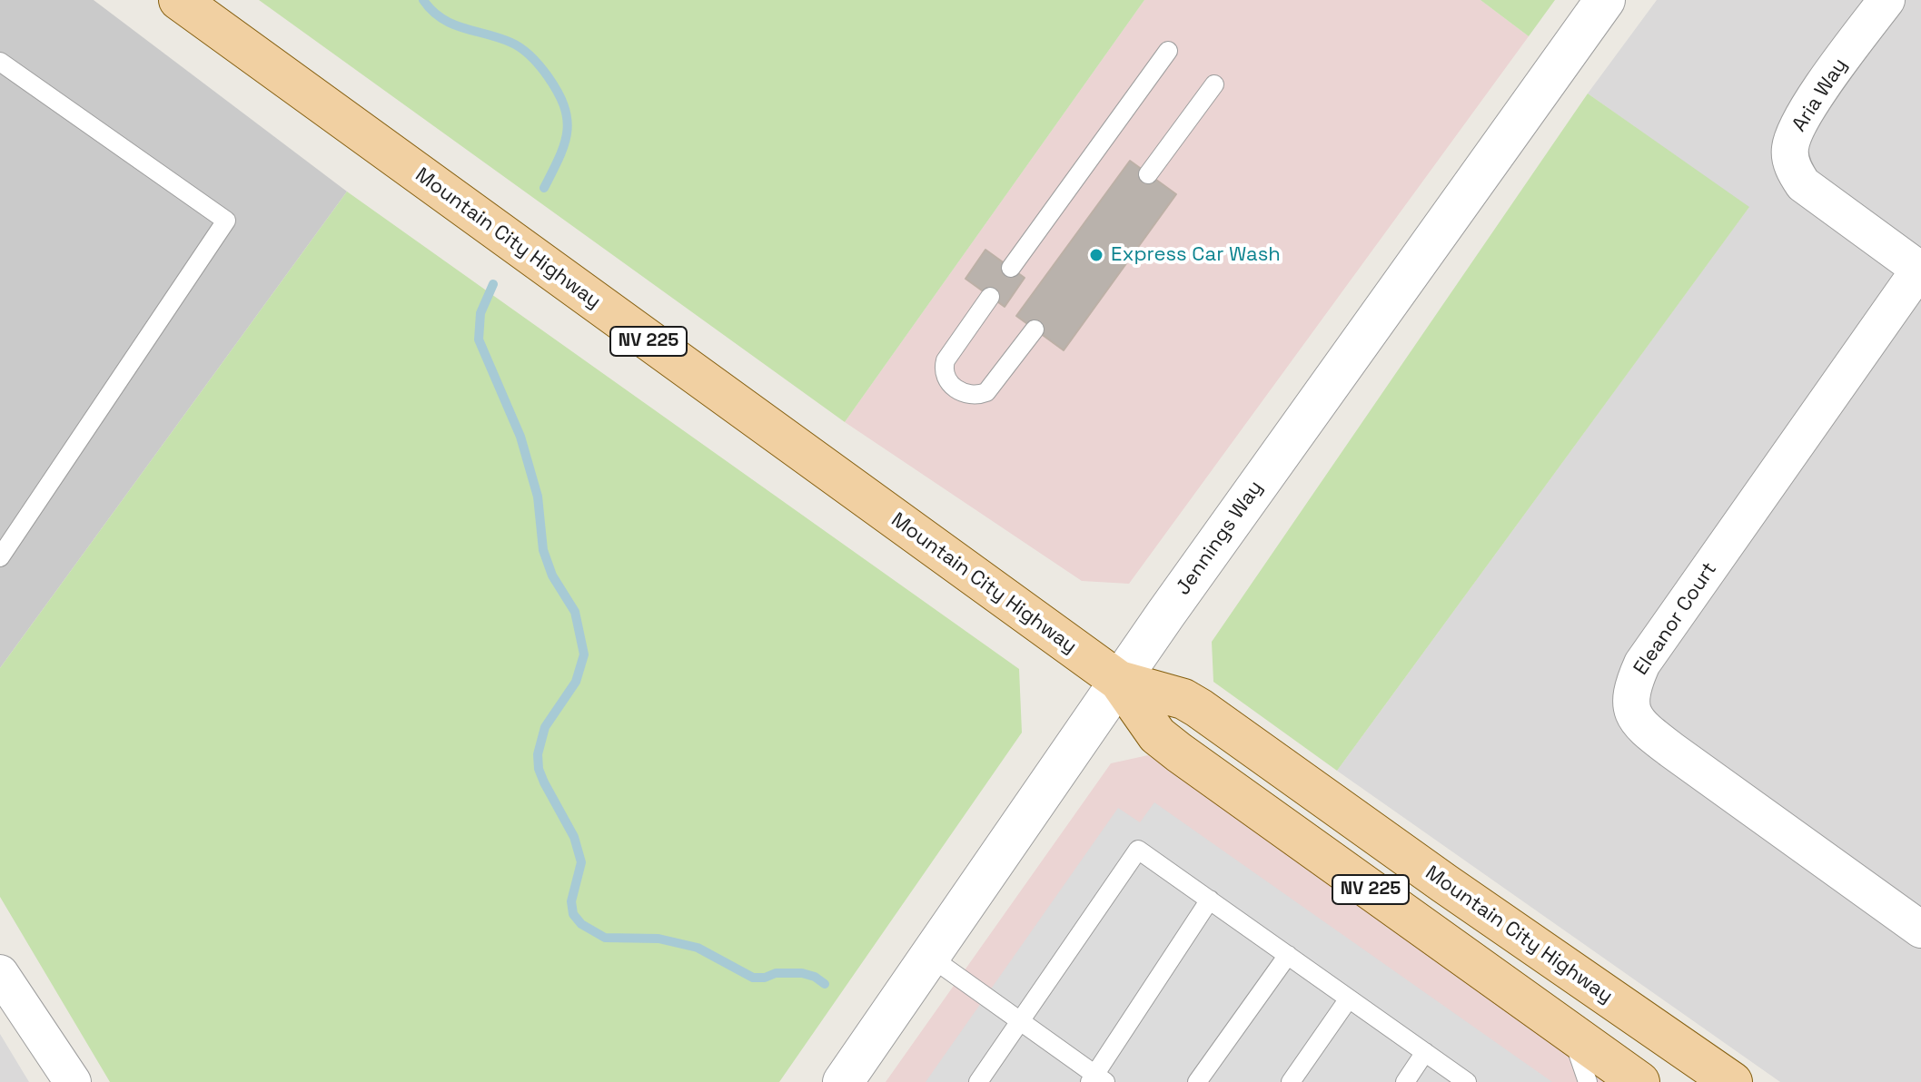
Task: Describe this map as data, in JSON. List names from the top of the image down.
{
  "streets": {
    "main road": ["Mountain City Highway", "NV 225"],
    "street": ["Aria Way", "Jennings Way", "Eleanor Court"]
  },
  "crossings": [
    ["Aria Way", "Eleanor Court"],
    ["Mountain City Highway", "Jennings Way"]
  ],
  "places": ["Express Car Wash"]
}
